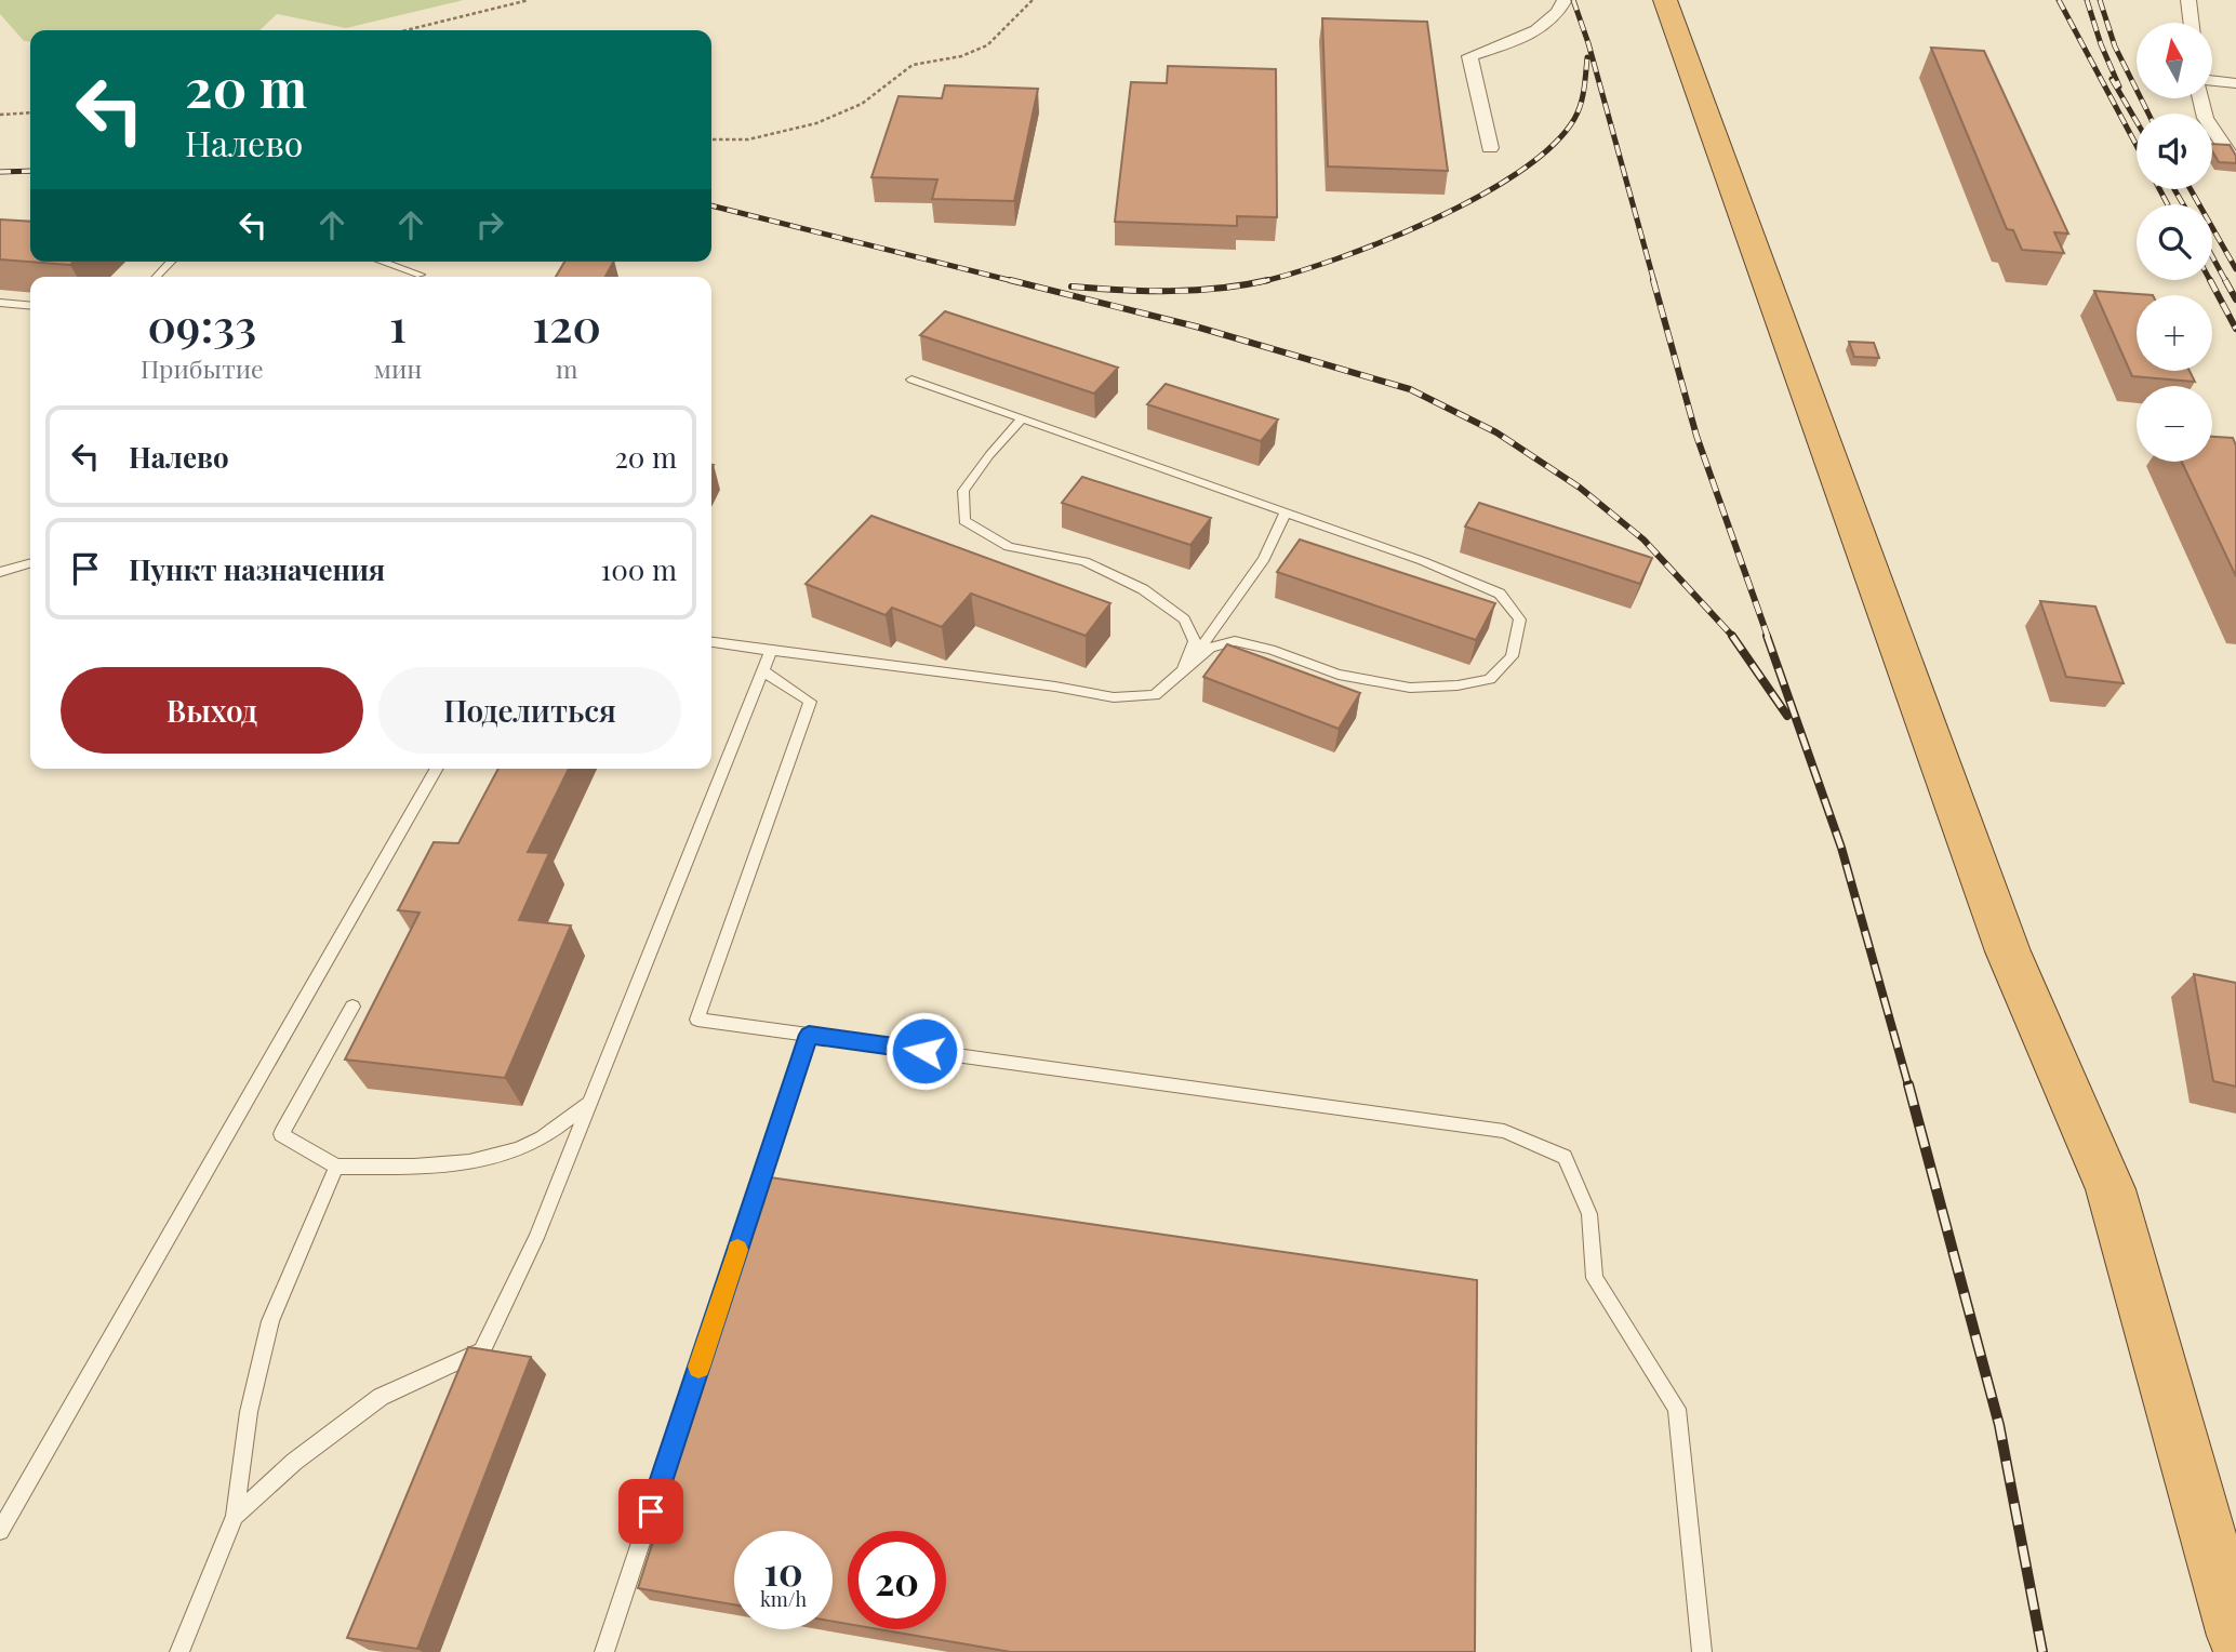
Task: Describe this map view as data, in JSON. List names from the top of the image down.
{
  "north": "top",
  "page": {
    "map_buttons": ["+", "−"],
    "turn": ["20 m", "Налево"],
    "eta": [
      "09:33",
      "Прибытие",
      "1",
      "мин",
      "120",
      "m"
    ],
    "list": [
      {
        "name": "Налево",
        "value": "20 m"
      },
      {
        "name": "Пункт назначения",
        "value": "100 m"
      }
    ],
    "buttons": ["Выход", "Поделиться"],
    "speed": "10 km/h",
    "limit": "20"
  }
}
